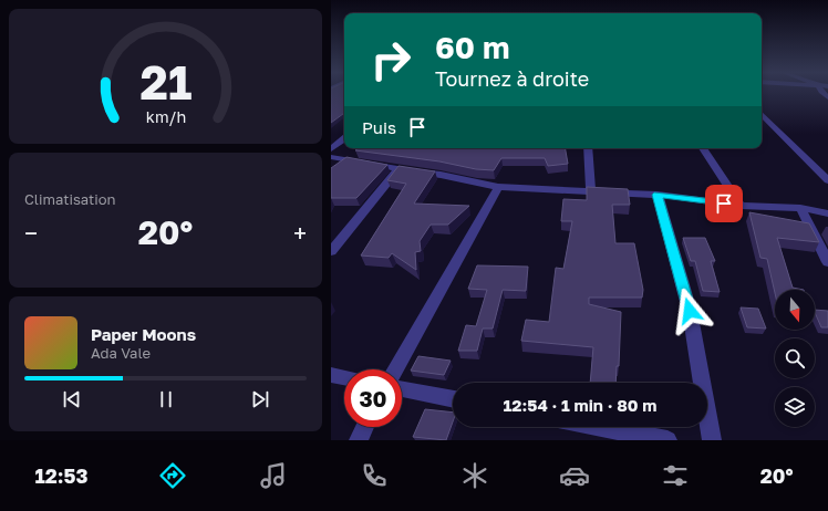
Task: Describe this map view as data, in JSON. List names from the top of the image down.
{
  "north": "bottom",
  "page": {
    "turn": ["60 m", "Tournez à droite"],
    "then": "Puis",
    "tile": "Climatisation",
    "heat": ["−", "20°", "+"],
    "song": ["Paper Moons", "Ada Vale"],
    "limit": "30",
    "trip": "12:54 · 1 min · 80 m",
    "tabs": ["12:53", "20°"],
    "gauge": ["21", "km/h"]
  }
}
